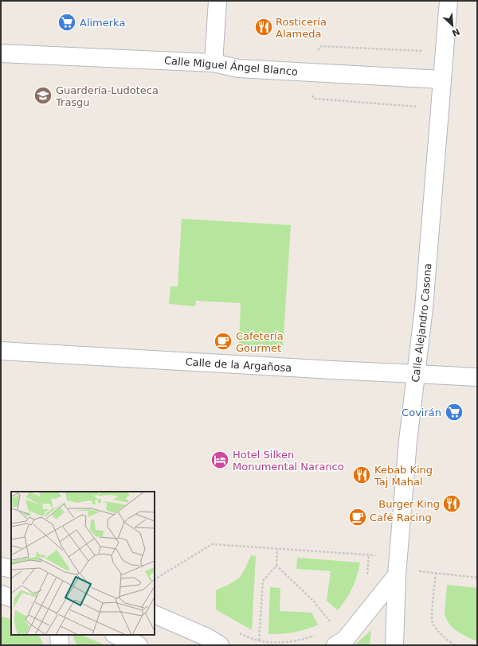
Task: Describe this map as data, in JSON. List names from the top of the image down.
{
  "streets": {
    "street": ["Calle Miguel Ángel Blanco", "Calle Alejandro Casona", "Calle de la Argañosa"]
  },
  "crossings": [
    ["Calle Miguel Ángel Blanco", "Calle Alejandro Casona"],
    ["Calle Alejandro Casona", "Calle de la Argañosa"]
  ],
  "places": {
    "supermarket": ["Alimerka", "Covirán"],
    "restaurant": ["Rosticería Alameda", "Kebab King Taj Mahal", "Burger King"],
    "school or university": ["Guardería-Ludoteca Trasgu"],
    "cafe": ["Cafetería Gourmet", "Café Racing"],
    "hotel": ["Hotel Silken Monumental Naranco"]
  },
  "north": "bottom right"
}
